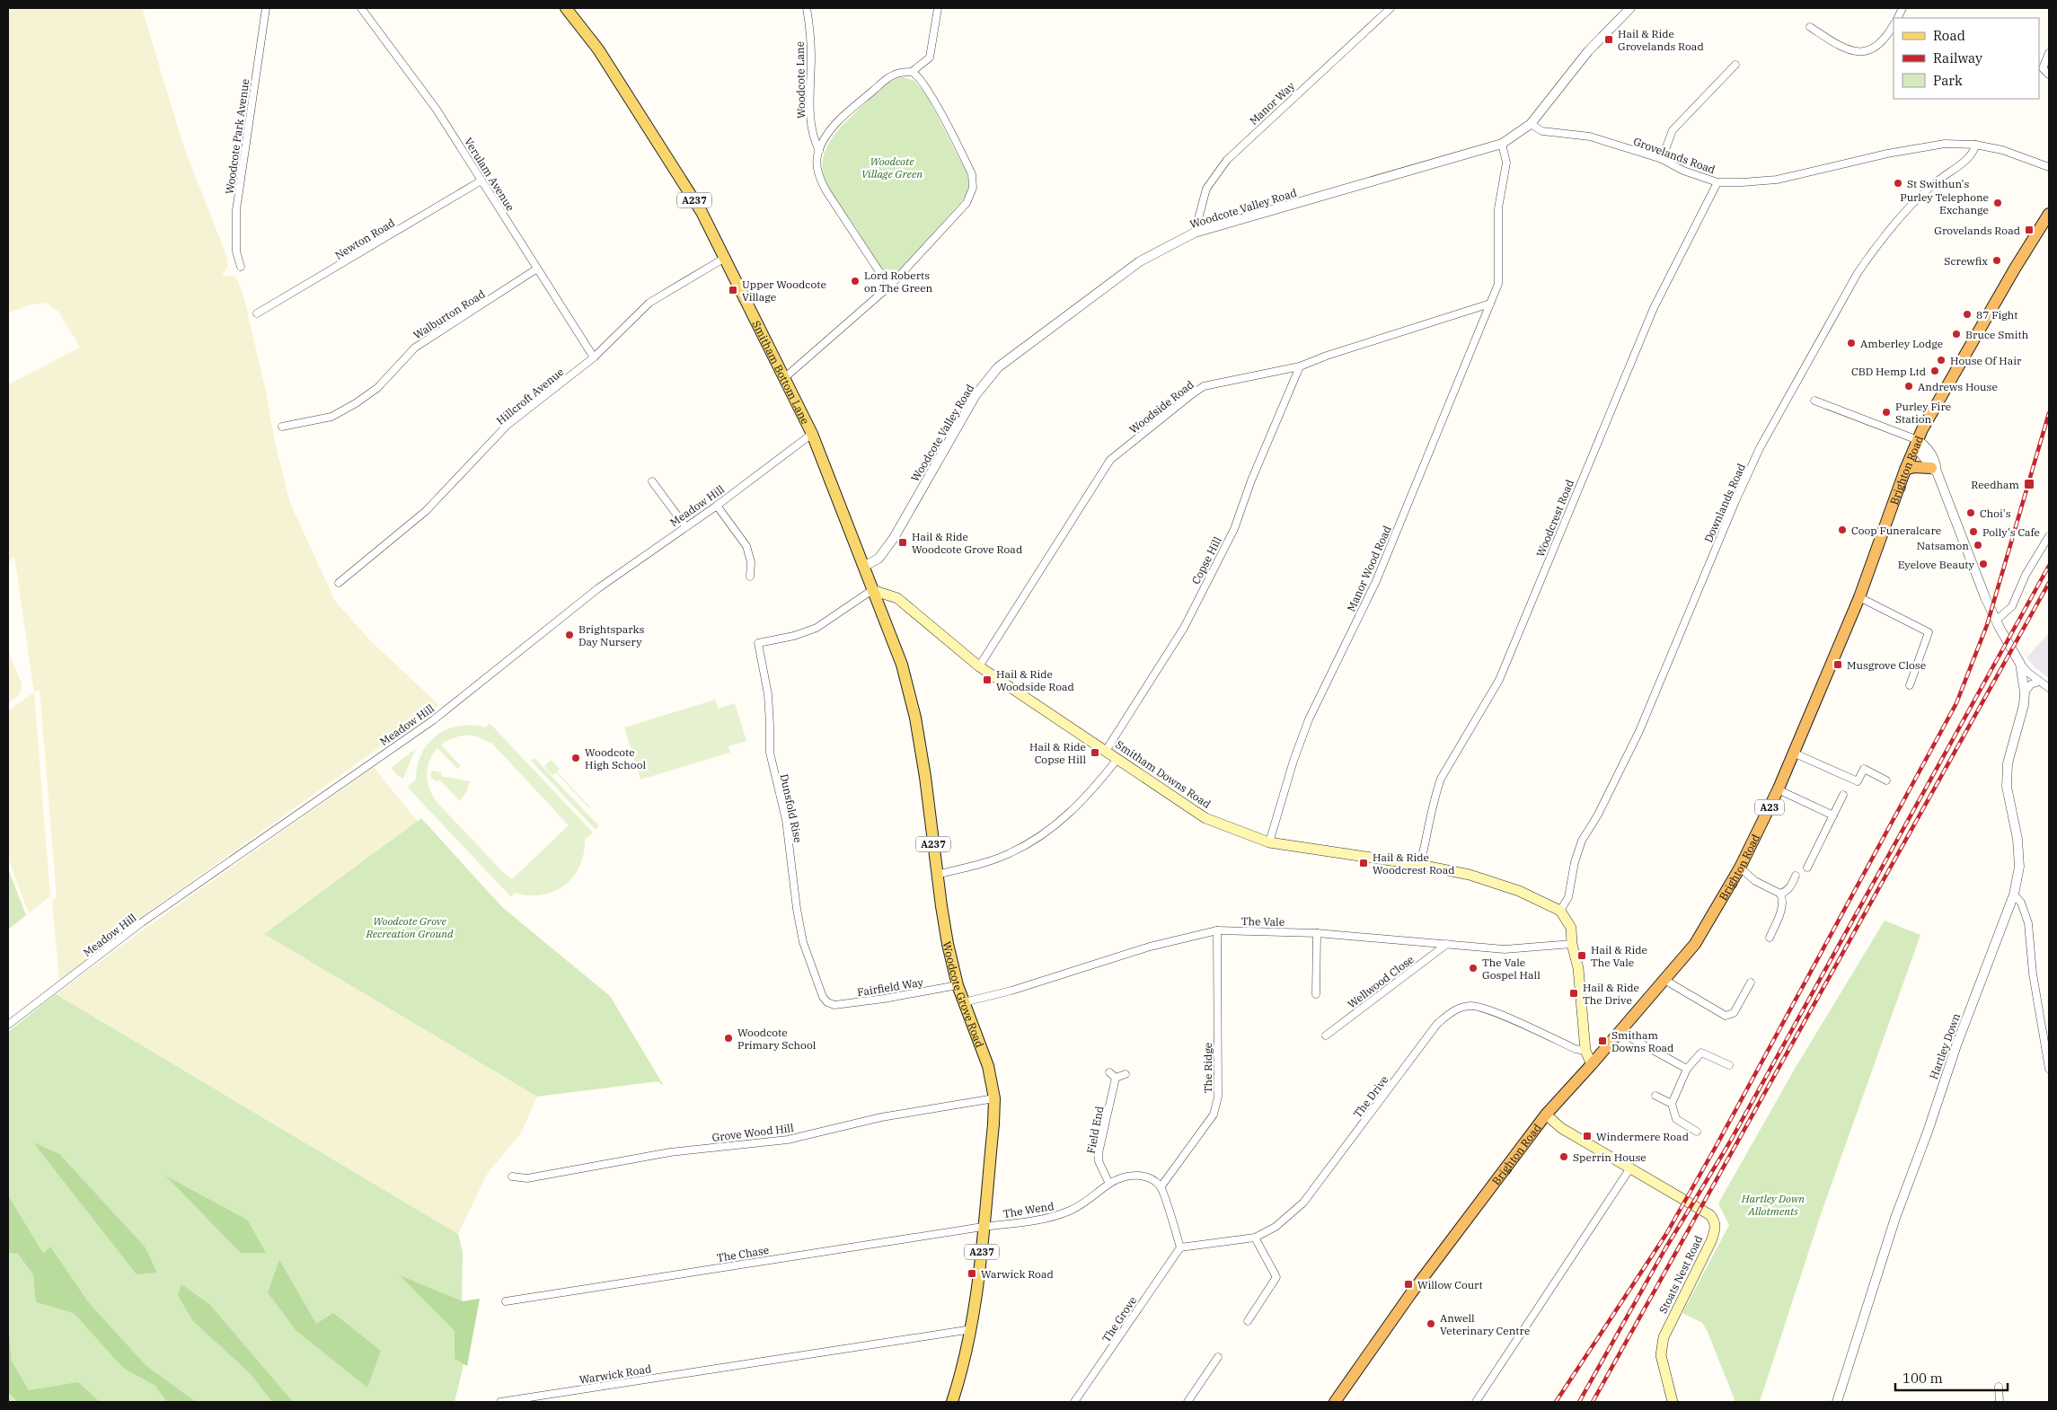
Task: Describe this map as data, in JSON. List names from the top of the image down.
{
  "streets": {
    "highway": ["Brighton Road", "A23"],
    "main road": [
      "A237",
      "Smitham Bottom Lane",
      "Smitham Downs Road",
      "Woodcote Grove Road",
      "Stoats Nest Road"
    ],
    "street": [
      "Woodcote Lane",
      "Manor Way",
      "Woodcote Park Avenue",
      "Grovelands Road",
      "Verulam Avenue",
      "Woodcote Valley Road",
      "Newton Road",
      "Walburton Road",
      "Hillcroft Avenue",
      "Woodside Road",
      "Downlands Road",
      "Meadow Hill",
      "Woodcrest Road",
      "Copse Hill",
      "Manor Wood Road",
      "Dunsfold Rise",
      "The Vale",
      "Wellwood Close",
      "Fairfield Way",
      "Hartley Down",
      "The Ridge",
      "The Drive",
      "Field End",
      "Grove Wood Hill",
      "The Wend",
      "The Chase",
      "The Grove",
      "Warwick Road"
    ]
  },
  "crossings": [
    ["Manor Way", "Woodcote Valley Road"],
    ["Grovelands Road", "Woodcote Valley Road"],
    ["Grovelands Road", "Downlands Road"],
    ["Grovelands Road", "Woodcrest Road"],
    ["Verulam Avenue", "Newton Road"],
    ["Verulam Avenue", "Walburton Road"],
    ["Verulam Avenue", "Hillcroft Avenue"],
    ["Woodcote Valley Road", "Smitham Bottom Lane"],
    ["Woodcote Valley Road", "Manor Wood Road"],
    ["Smitham Bottom Lane", "Hillcroft Avenue"],
    ["Smitham Bottom Lane", "Meadow Hill"],
    ["Smitham Bottom Lane", "Smitham Downs Road"],
    ["Smitham Bottom Lane", "Dunsfold Rise"],
    ["Smitham Bottom Lane", "Woodcote Grove Road"],
    ["Woodside Road", "Copse Hill"],
    ["Woodside Road", "Manor Wood Road"],
    ["Woodside Road", "Smitham Downs Road"],
    ["Brighton Road", "Stoats Nest Road"],
    ["Downlands Road", "Smitham Downs Road"],
    ["Woodcrest Road", "Smitham Downs Road"],
    ["Copse Hill", "Smitham Downs Road"],
    ["Manor Wood Road", "Smitham Downs Road"],
    ["Smitham Downs Road", "Dunsfold Rise"],
    ["Smitham Downs Road", "Woodcote Grove Road"],
    ["Dunsfold Rise", "Fairfield Way"],
    ["Dunsfold Rise", "Woodcote Grove Road"],
    ["The Vale", "Wellwood Close"],
    ["The Vale", "Woodcote Grove Road"],
    ["The Vale", "The Ridge"],
    ["Fairfield Way", "Woodcote Grove Road"],
    ["Woodcote Grove Road", "Grove Wood Hill"],
    ["Woodcote Grove Road", "The Wend"],
    ["Woodcote Grove Road", "The Chase"],
    ["Woodcote Grove Road", "Warwick Road"],
    ["The Ridge", "The Wend"],
    ["The Drive", "The Grove"],
    ["Field End", "The Wend"],
    ["The Wend", "The Chase"]
  ],
  "parks": ["Woodcote Village Green", "Woodcote Grove Recreation Ground", "Hartley Down Allotments"],
  "places": {
    "transit": [
      "Hail & Ride Grovelands Road",
      "Grovelands Road",
      "Upper Woodcote Village",
      "Reedham",
      "Hail & Ride Woodcote Grove Road",
      "Musgrove Close",
      "Hail & Ride Woodside Road",
      "Hail & Ride Copse Hill",
      "Hail & Ride Woodcrest Road",
      "Hail & Ride The Vale",
      "Hail & Ride The Drive",
      "Smitham Downs Road",
      "Windermere Road",
      "Warwick Road",
      "Willow Court"
    ],
    "other": [
      "St Swithun's",
      "Purley Telephone Exchange",
      "Screwfix",
      "Lord Roberts on The Green",
      "87 Fight",
      "Bruce Smith",
      "Amberley Lodge",
      "House Of Hair",
      "CBD Hemp Ltd",
      "Andrews House",
      "Purley Fire Station",
      "Choi's",
      "Coop Funeralcare",
      "Polly's Cafe",
      "Natsamon",
      "Eyelove Beauty",
      "Brightsparks Day Nursery",
      "Woodcote High School",
      "The Vale Gospel Hall",
      "Woodcote Primary School",
      "Sperrin House",
      "Anwell Veterinary Centre"
    ]
  },
  "legend": ["Road", "Railway", "Park"],
  "scale_bar": "100 m"
}
